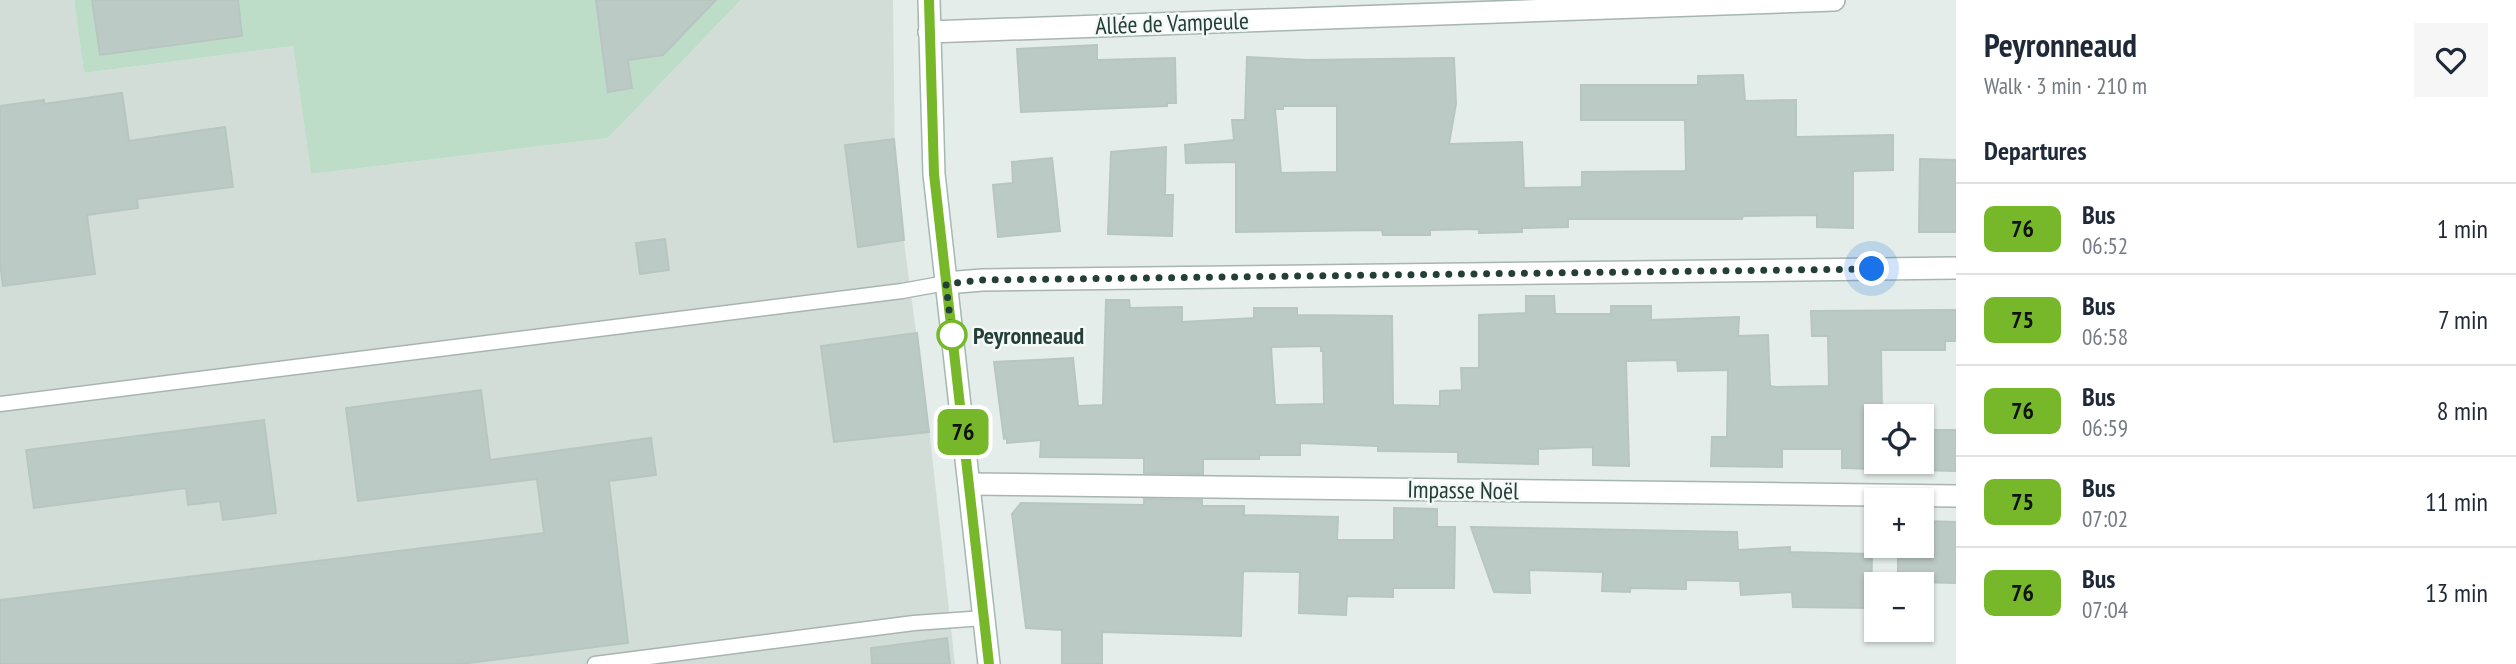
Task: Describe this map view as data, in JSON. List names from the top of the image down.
{
  "streets": {
    "street": ["Allée de Vampeule", "Impasse Noël"]
  },
  "places": ["Peyronneaud"],
  "lines": ["bus line 76"],
  "page": {
    "on_map": "76",
    "heading": [
      ["Peyronneaud", "Walk · 3 min · 210 m"],
      "Departures"
    ],
    "list": [
      {
        "mark": "76",
        "name": "Bus",
        "note": "06:52",
        "value": "1 min"
      },
      {
        "mark": "75",
        "name": "Bus",
        "note": "06:58",
        "value": "7 min"
      },
      {
        "mark": "76",
        "name": "Bus",
        "note": "06:59",
        "value": "8 min"
      },
      {
        "mark": "75",
        "name": "Bus",
        "note": "07:02",
        "value": "11 min"
      },
      {
        "mark": "76",
        "name": "Bus",
        "note": "07:04",
        "value": "13 min"
      }
    ],
    "map_buttons": ["+", "−"]
  }
}
